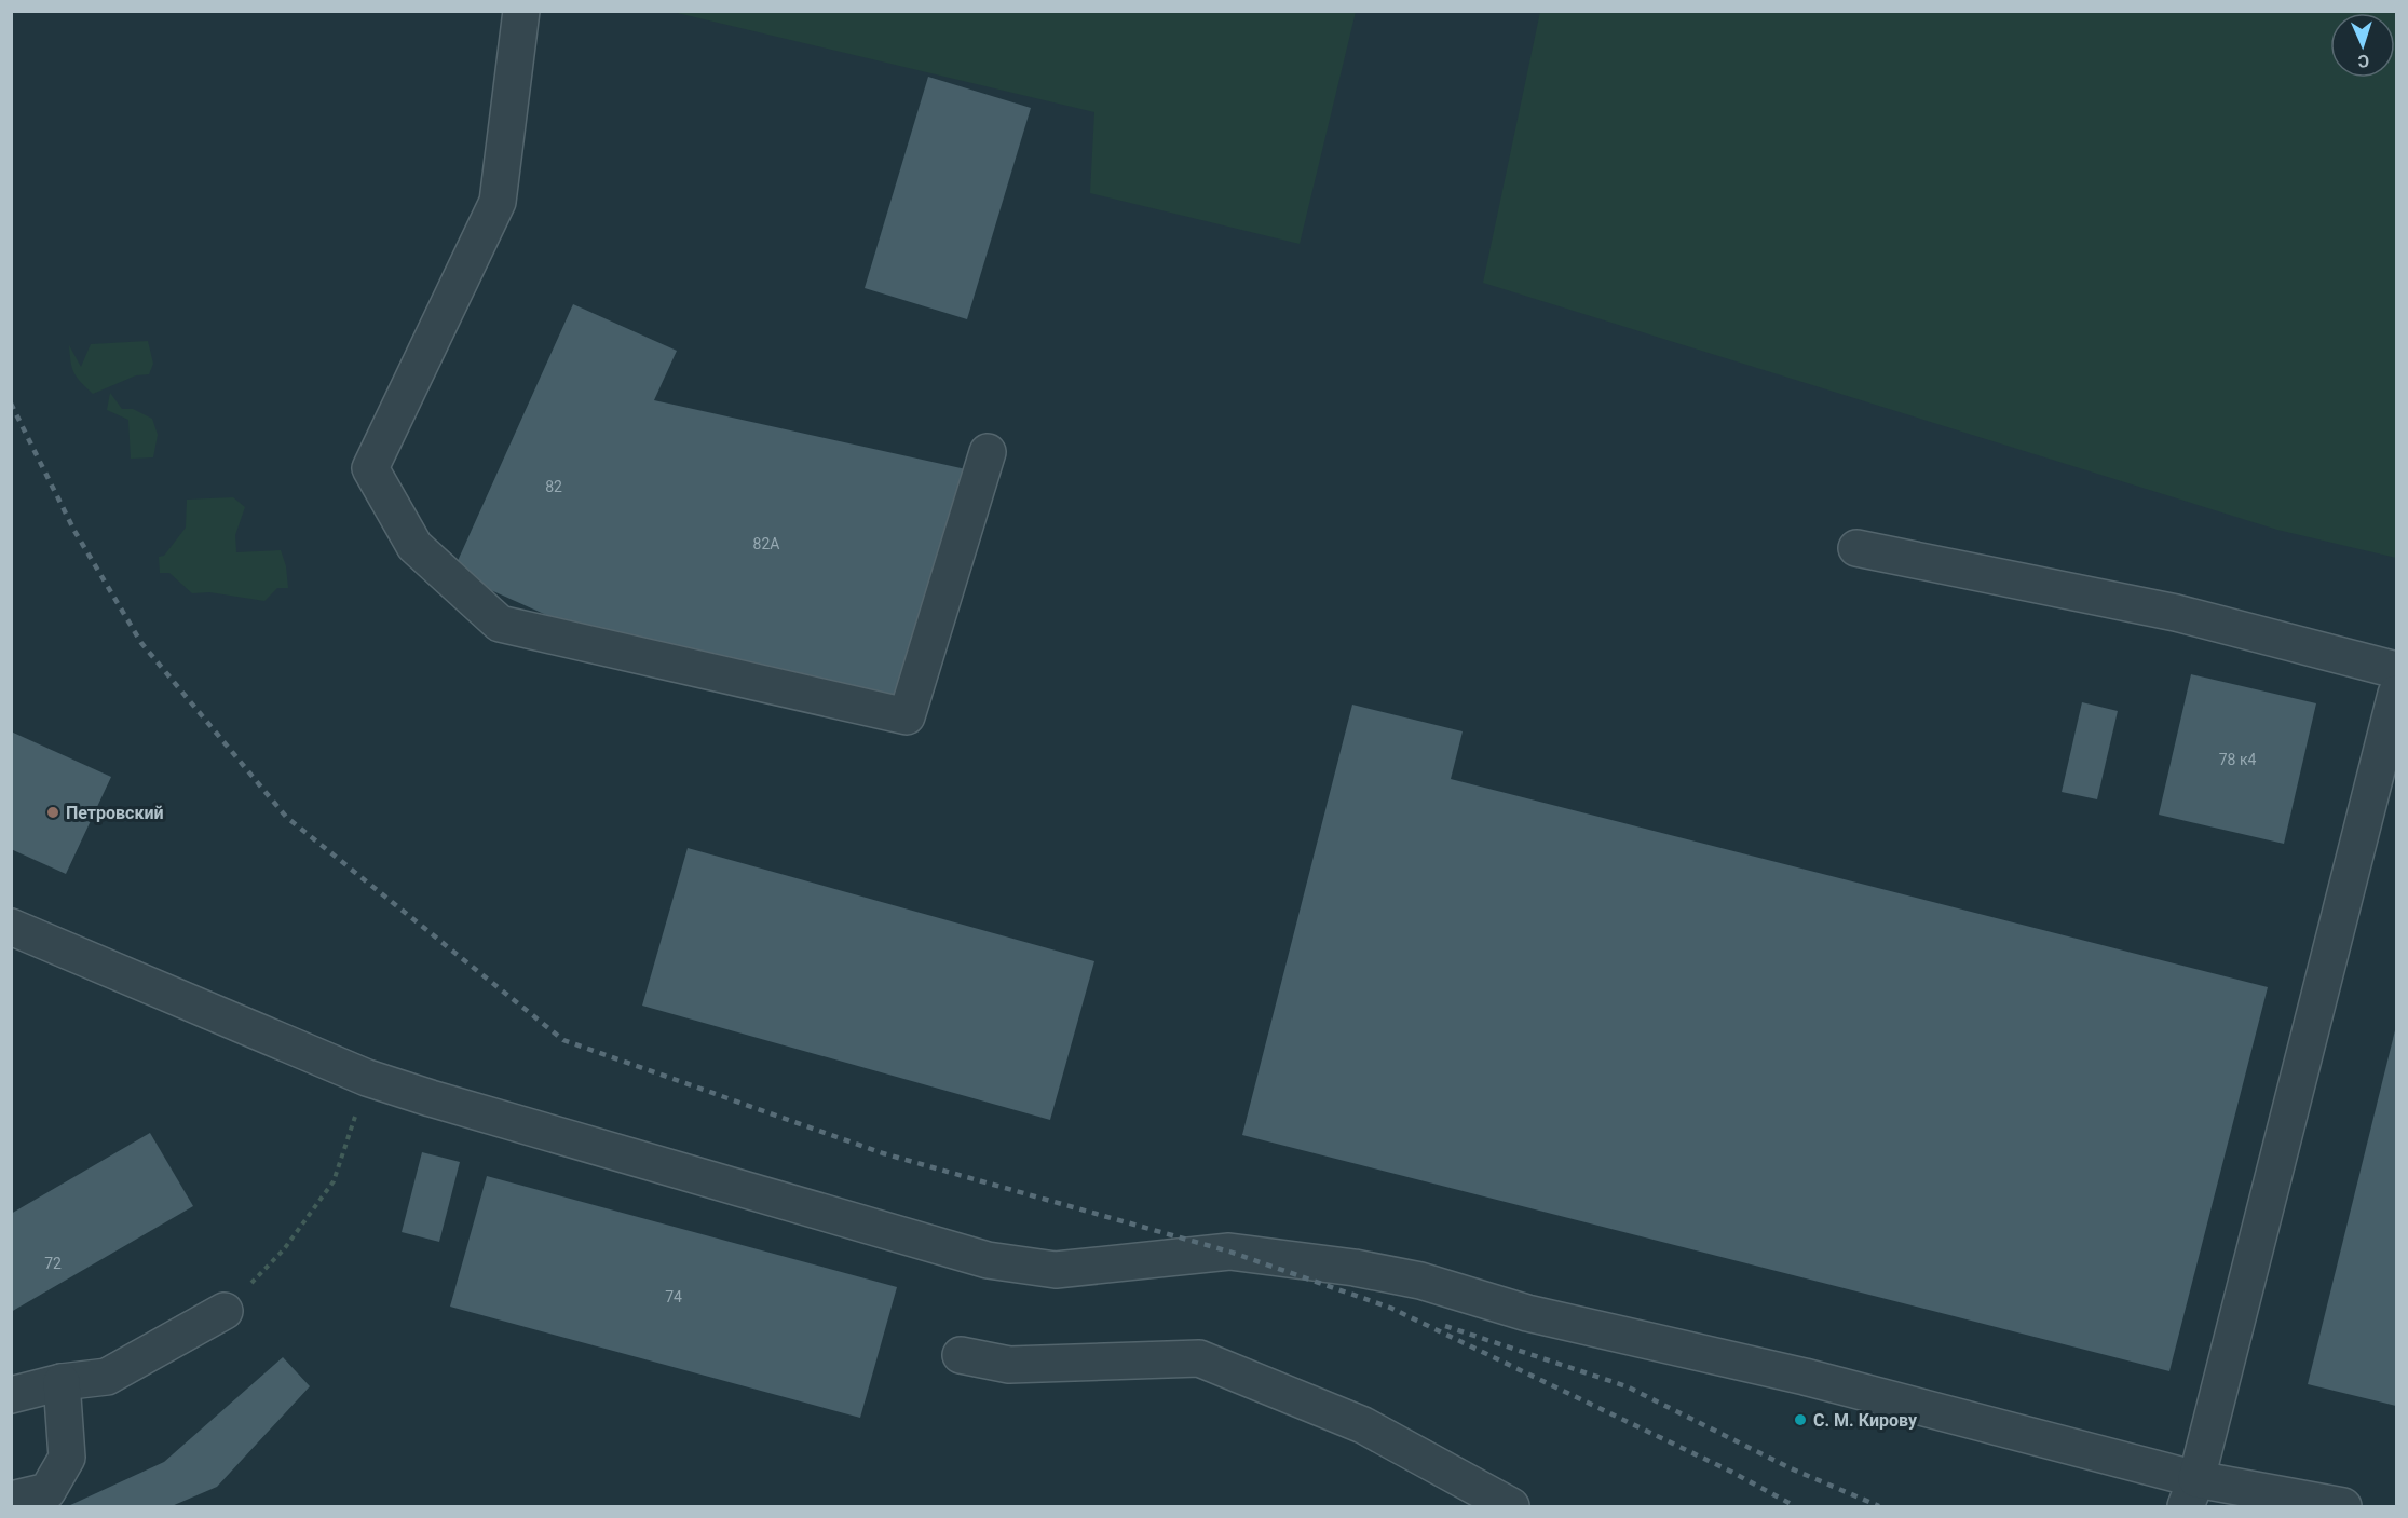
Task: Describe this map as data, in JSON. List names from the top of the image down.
{
  "places": ["Петровский", "С. М. Кирову"],
  "house_numbers": [
    "82",
    "82А",
    "78 к4",
    "72",
    "74"
  ],
  "north": "bottom"
}
